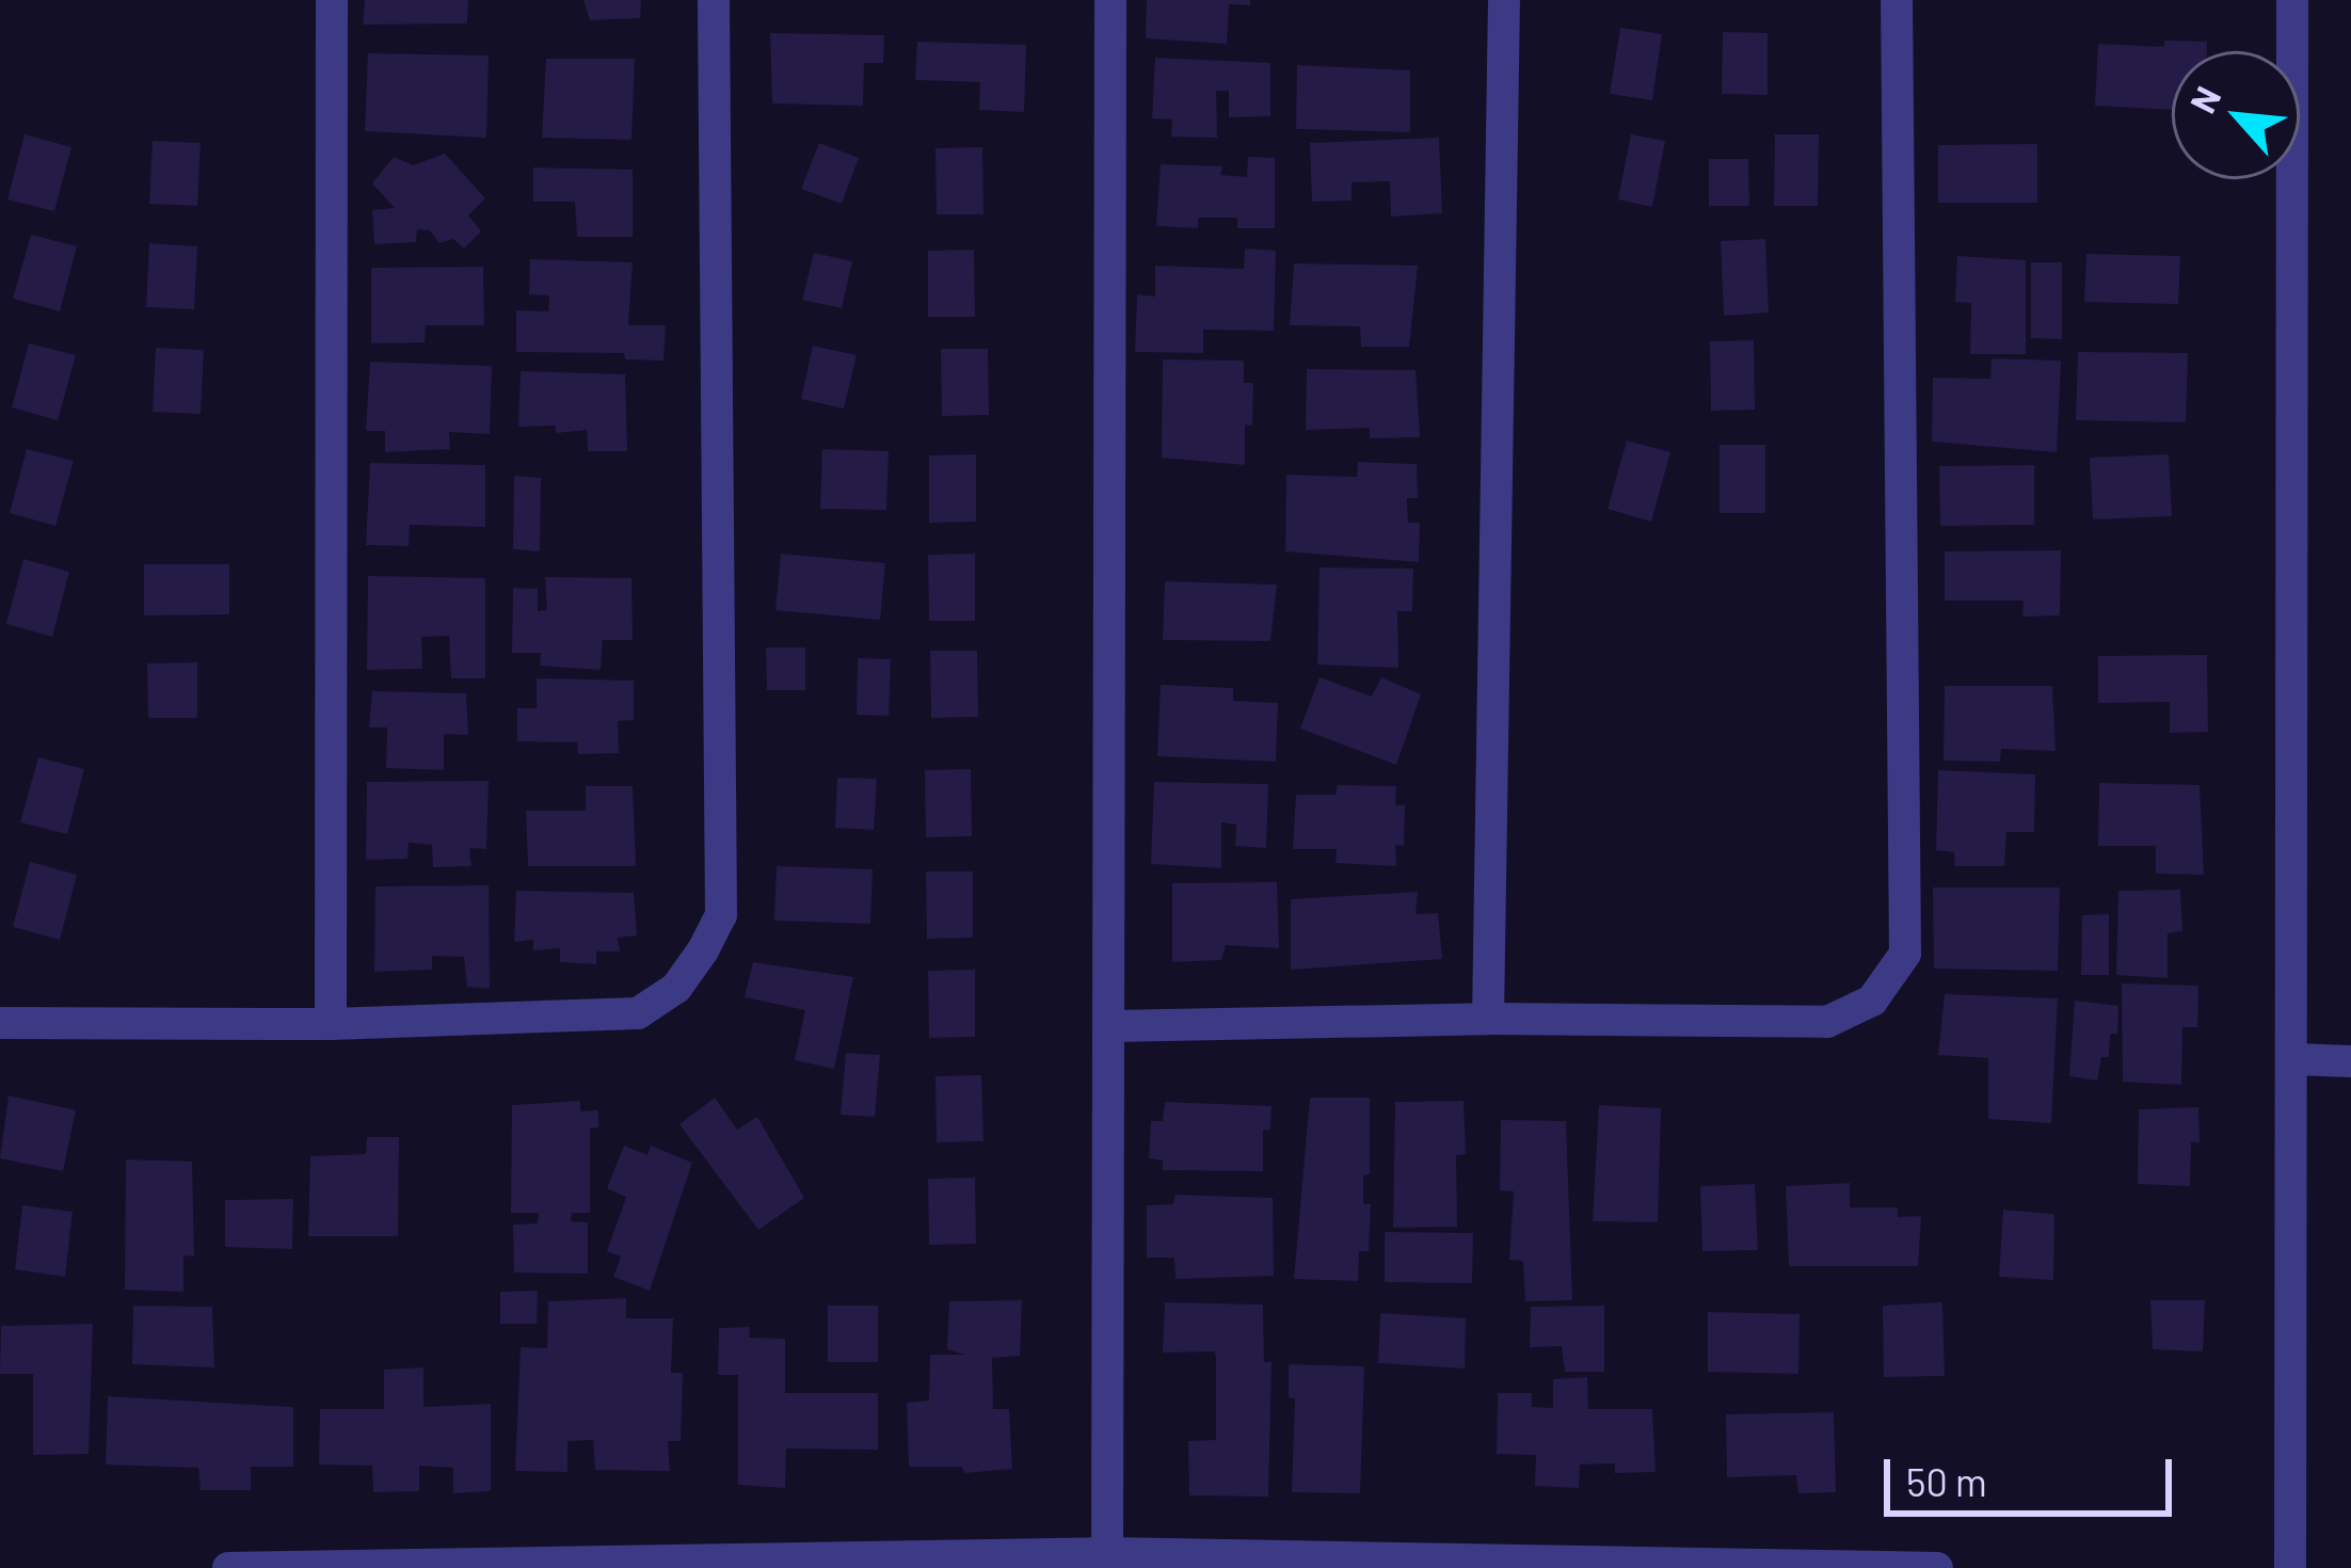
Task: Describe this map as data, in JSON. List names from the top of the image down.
{
  "scale_bar": "50 m",
  "north": "top left"
}
